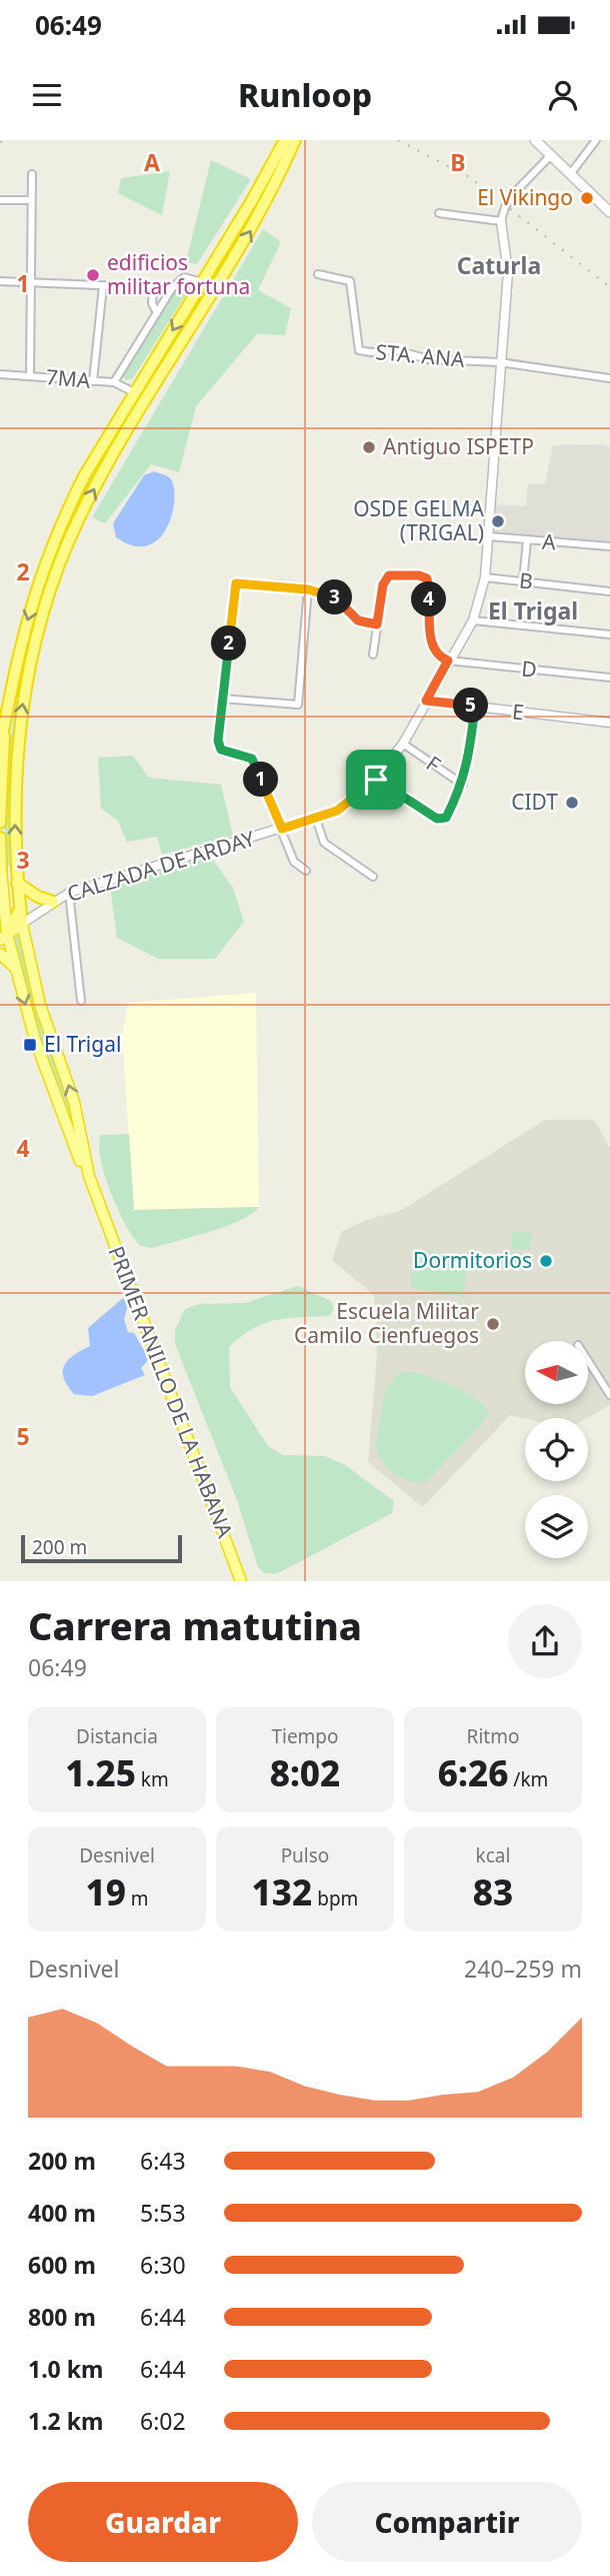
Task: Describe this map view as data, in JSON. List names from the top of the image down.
{
  "streets": {
    "highway": ["PRIMER ANILLO DE LA HABANA"],
    "street": [
      "STA. ANA",
      "7MA",
      "A",
      "B",
      "D",
      "E",
      "F",
      "CALZADA DE ARDAY"
    ]
  },
  "crossings": [
    ["STA. ANA", "CALZADA DE ARDAY"],
    ["A", "CALZADA DE ARDAY"],
    ["B", "CALZADA DE ARDAY"],
    ["D", "CALZADA DE ARDAY"],
    ["E", "CALZADA DE ARDAY"],
    ["F", "CALZADA DE ARDAY"],
    ["CALZADA DE ARDAY", "PRIMER ANILLO DE LA HABANA"]
  ],
  "districts": ["Caturla", "El Trigal"],
  "places": {
    "other": [
      "El Vikingo",
      "edificios militar fortuna",
      "Antiguo ISPETP",
      "OSDE GELMA (TRIGAL)",
      "CIDT",
      "Dormitorios",
      "Escuela Militar Camilo Cienfuegos"
    ],
    "transit": ["El Trigal"]
  },
  "scale_bar": "200 m",
  "north": "left",
  "page": {
    "status": "06:49",
    "header": "Runloop",
    "pins": [
      "3",
      "4",
      "2",
      "5",
      "1"
    ],
    "scale": "200 m",
    "heading": ["Carrera matutina", "06:49"],
    "stats": [
      ["Distancia", "1.25 km"],
      ["Tiempo", "8:02"],
      ["Ritmo", "6:26 /km"],
      ["Desnivel", "19 m"],
      ["Pulso", "132 bpm"],
      ["kcal", "83"]
    ],
    "chart": ["Desnivel", "240–259 m"],
    "list": [
      {
        "name": "200 m",
        "note": "6:43"
      },
      {
        "name": "400 m",
        "note": "5:53"
      },
      {
        "name": "600 m",
        "note": "6:30"
      },
      {
        "name": "800 m",
        "note": "6:44"
      },
      {
        "name": "1.0 km",
        "note": "6:44"
      },
      {
        "name": "1.2 km",
        "note": "6:02"
      }
    ],
    "buttons": ["Guardar", "Compartir"]
  },
  "grid": {
    "columns": ["A", "B"],
    "rows": [
      "1",
      "2",
      "3",
      "4",
      "5"
    ]
  }
}
